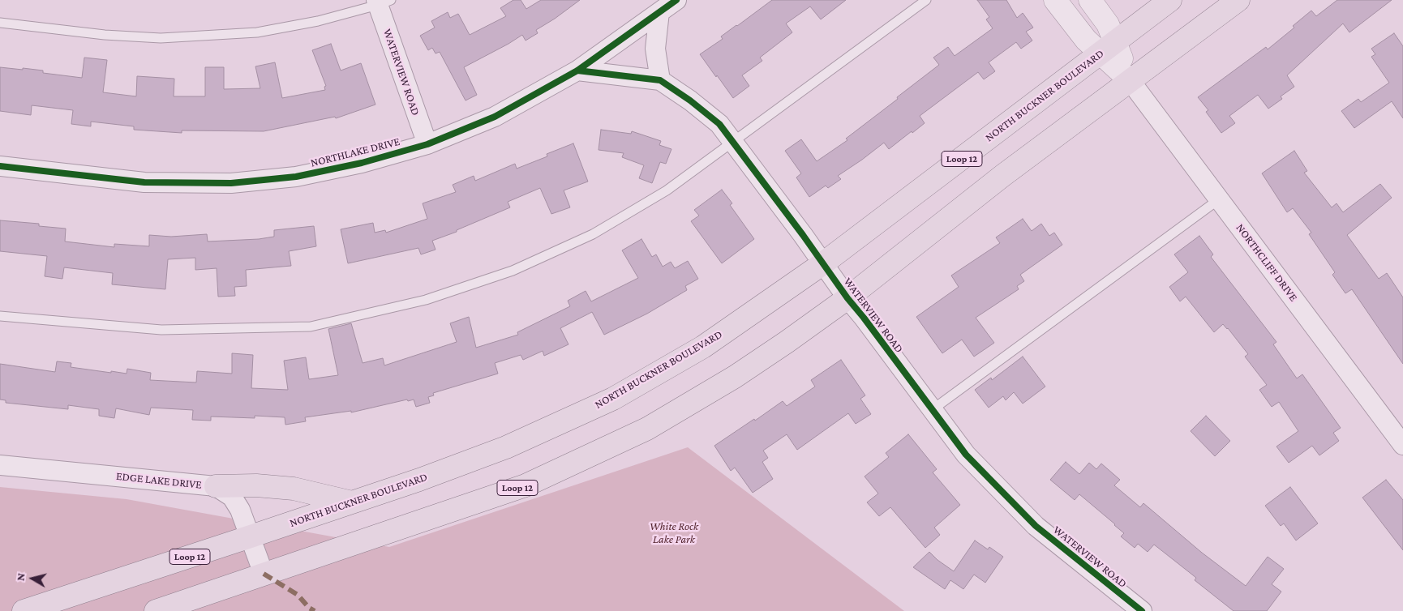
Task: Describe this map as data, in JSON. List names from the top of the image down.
{
  "streets": {
    "main road": ["NORTH BUCKNER BOULEVARD", "Loop 12"],
    "street": [
      "WATERVIEW ROAD",
      "NORTHLAKE DRIVE",
      "NORTHCLIFF DRIVE",
      "EDGE LAKE DRIVE"
    ]
  },
  "crossings": [
    ["WATERVIEW ROAD", "NORTH BUCKNER BOULEVARD"],
    ["WATERVIEW ROAD", "NORTHLAKE DRIVE"],
    ["WATERVIEW ROAD", "Loop 12"],
    ["NORTH BUCKNER BOULEVARD", "NORTHCLIFF DRIVE"],
    ["NORTH BUCKNER BOULEVARD", "EDGE LAKE DRIVE"],
    ["Loop 12", "NORTHCLIFF DRIVE"],
    ["Loop 12", "EDGE LAKE DRIVE"]
  ],
  "parks": ["White Rock Lake Park"],
  "north": "left"
}
